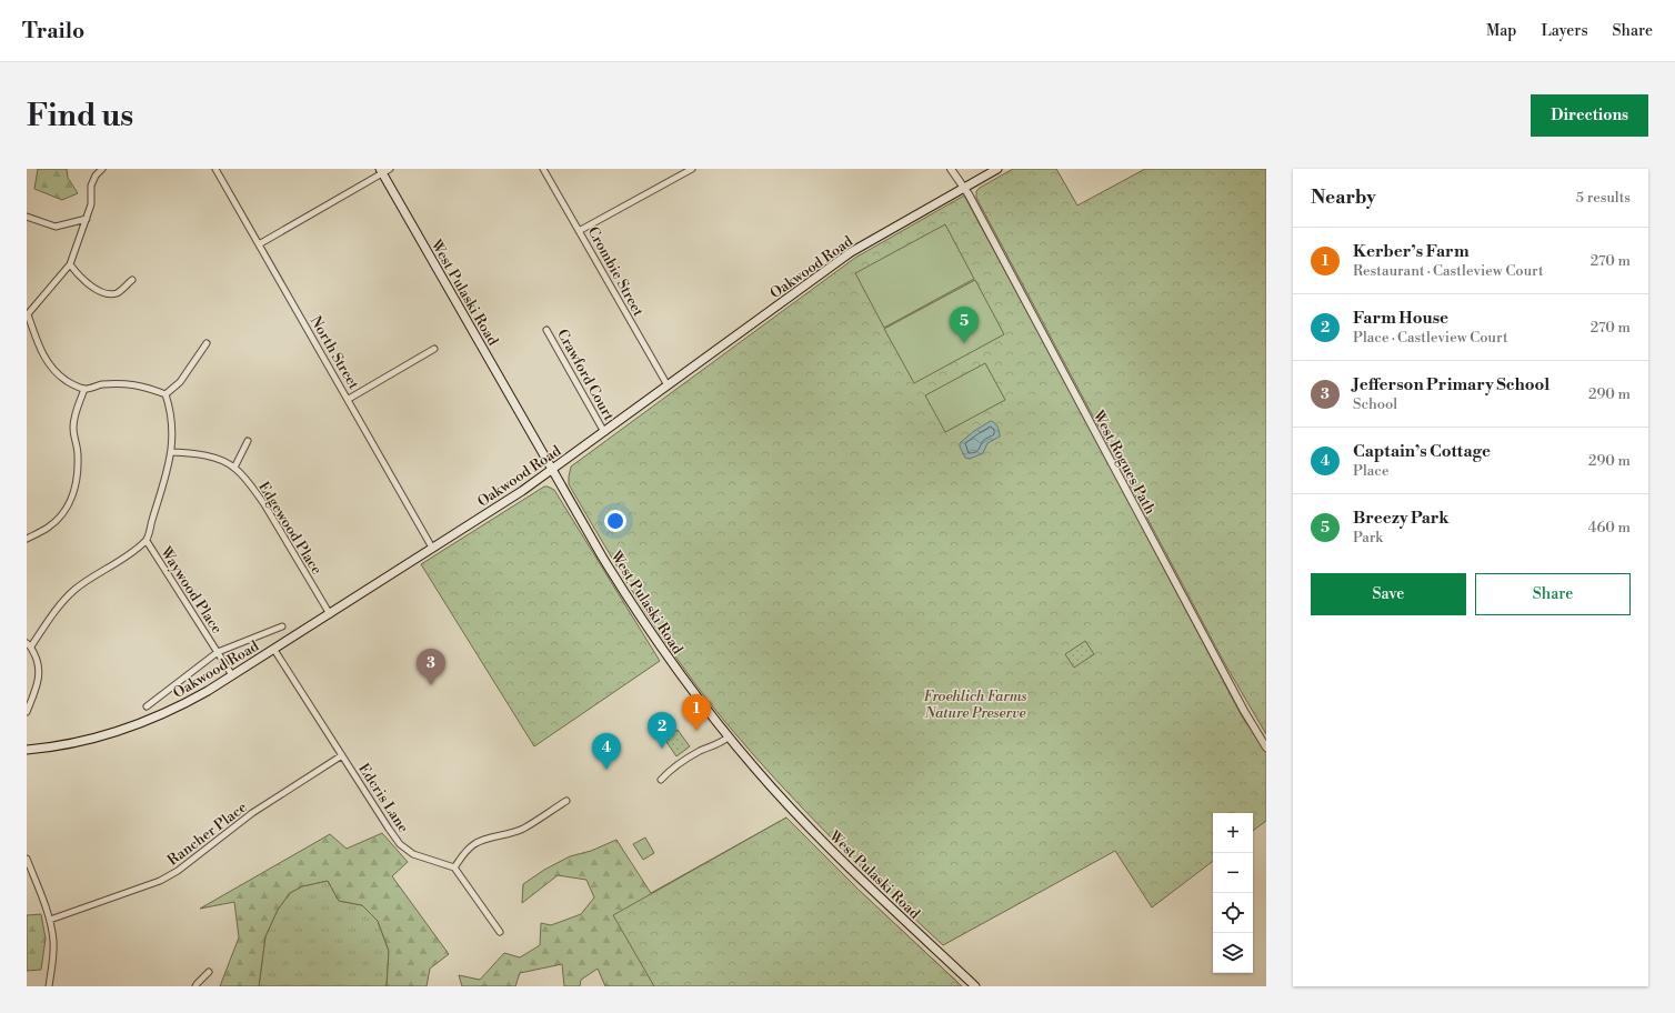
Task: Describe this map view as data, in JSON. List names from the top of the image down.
{
  "streets": {
    "main road": ["Oakwood Road", "West Pulaski Road"],
    "street": [
      "Crombie Street",
      "North Street",
      "Crawford Court",
      "West Rogues Path",
      "Edgewood Place",
      "Waywood Place",
      "Edcris Lane",
      "Rancher Place"
    ]
  },
  "crossings": [
    ["Oakwood Road", "Crombie Street"],
    ["Oakwood Road", "West Pulaski Road"],
    ["Oakwood Road", "North Street"],
    ["Oakwood Road", "Crawford Court"],
    ["Oakwood Road", "West Rogues Path"],
    ["Oakwood Road", "Edgewood Place"],
    ["Oakwood Road", "Waywood Place"],
    ["Oakwood Road", "Edcris Lane"],
    ["Edcris Lane", "Rancher Place"]
  ],
  "parks": ["Froehlich Farms Nature Preserve"],
  "page": {
    "header": "Trailo",
    "nav": ["Map", "Layers", "Share"],
    "buttons": [
      "Directions",
      ["Save", "Share"]
    ],
    "title": "Find us",
    "heading": ["Nearby", "5 results"],
    "list": [
      {
        "mark": "1",
        "name": "Kerber’s Farm",
        "note": "Restaurant · Castleview Court",
        "value": "270 m"
      },
      {
        "mark": "2",
        "name": "Farm House",
        "note": "Place · Castleview Court",
        "value": "270 m"
      },
      {
        "mark": "3",
        "name": "Jefferson Primary School",
        "note": "School",
        "value": "290 m"
      },
      {
        "mark": "4",
        "name": "Captain’s Cottage",
        "note": "Place",
        "value": "290 m"
      },
      {
        "mark": "5",
        "name": "Breezy Park",
        "note": "Park",
        "value": "460 m"
      }
    ],
    "pins": [
      "5",
      "3",
      "1",
      "2",
      "4"
    ],
    "map_buttons": ["+", "−"]
  }
}
